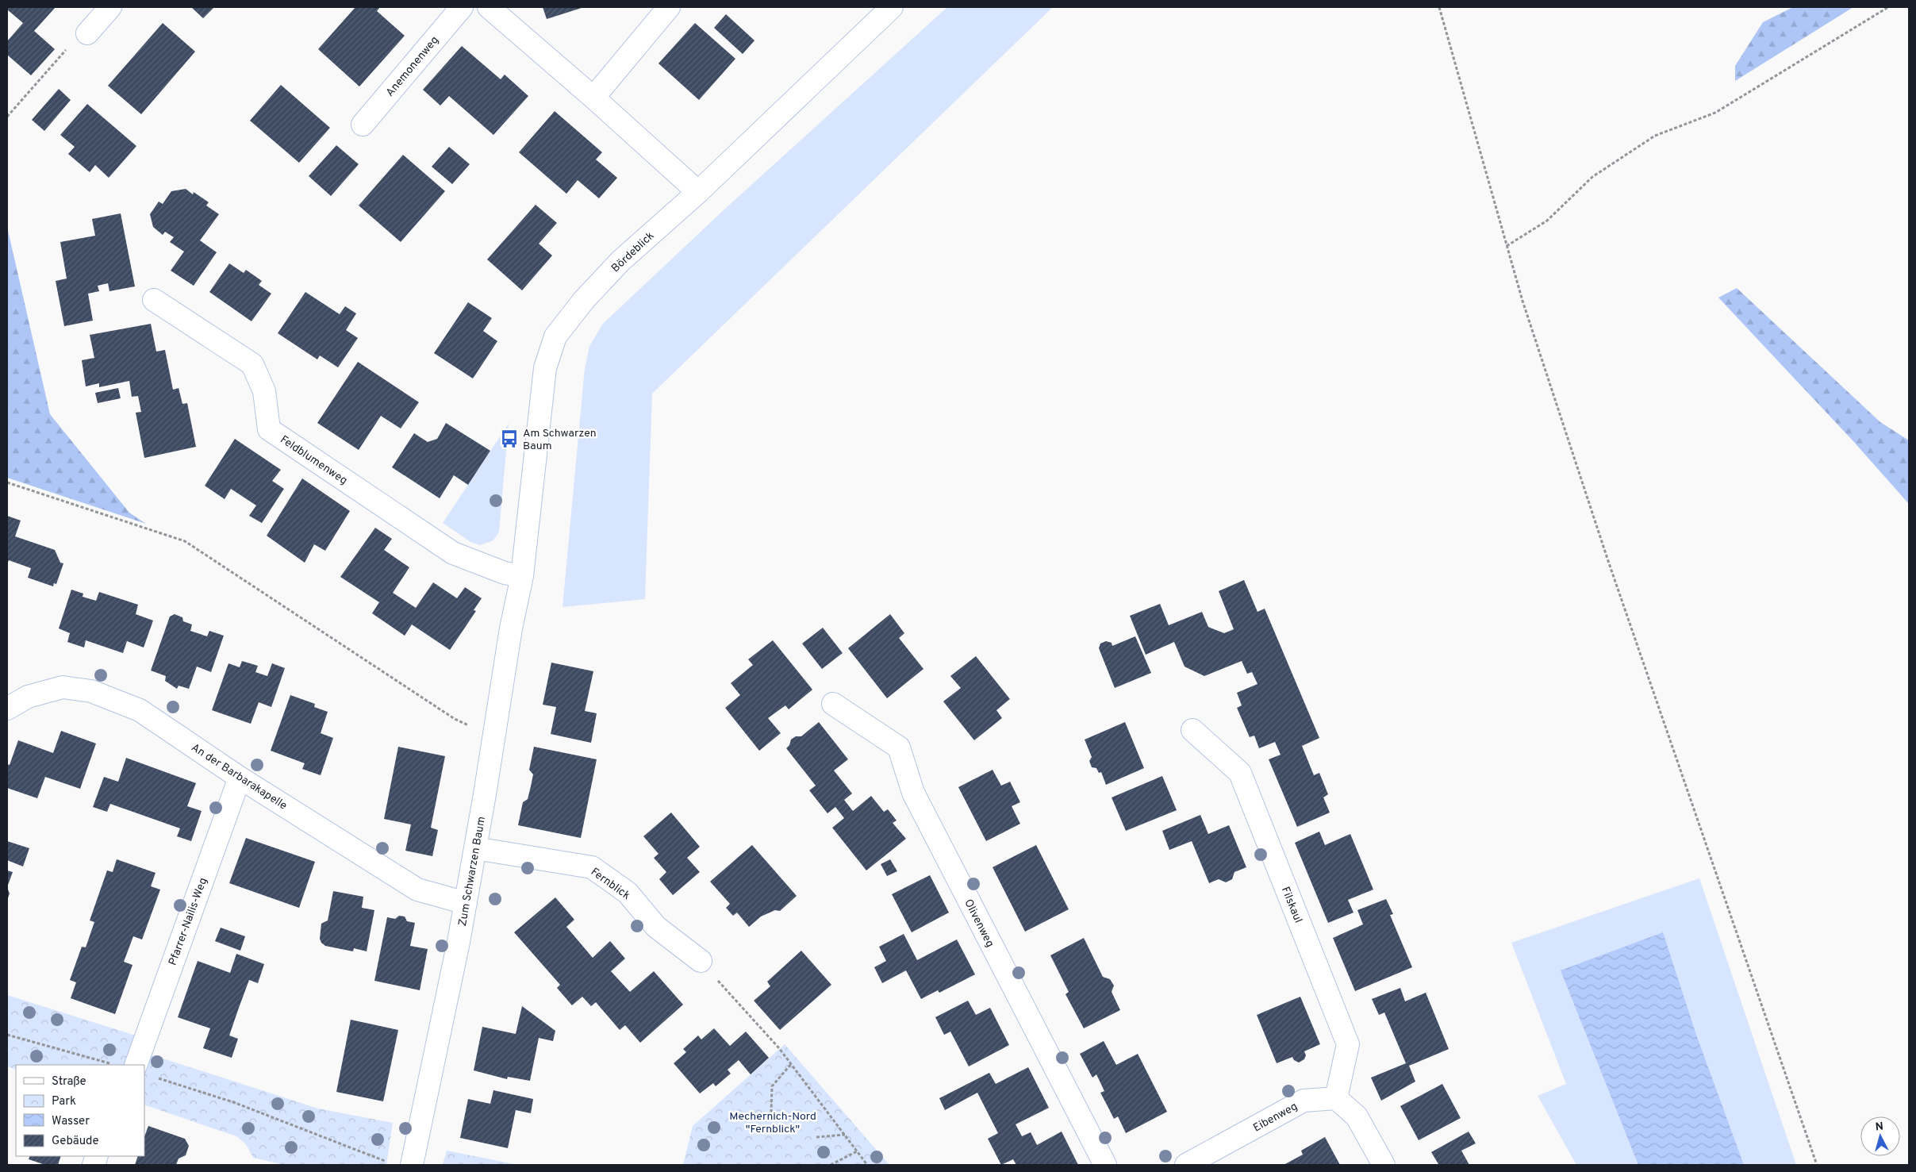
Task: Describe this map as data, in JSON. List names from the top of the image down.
{
  "streets": {
    "street": [
      "Anemonenweg",
      "Bördeblick",
      "Feldblumenweg",
      "An der Barbarakapelle",
      "Zum Schwarzen Baum",
      "Fernblick",
      "Filskaul",
      "Pfarrer-Nailis-Weg",
      "Olivenweg",
      "Eibenweg"
    ]
  },
  "crossings": [
    ["Bördeblick", "Feldblumenweg"],
    ["Bördeblick", "Zum Schwarzen Baum"],
    ["Feldblumenweg", "Zum Schwarzen Baum"],
    ["An der Barbarakapelle", "Zum Schwarzen Baum"],
    ["An der Barbarakapelle", "Pfarrer-Nailis-Weg"],
    ["Zum Schwarzen Baum", "Fernblick"],
    ["Filskaul", "Eibenweg"]
  ],
  "parks": ["Mechernich-Nord \"Fernblick\""],
  "places": {
    "bus stop": ["Am Schwarzen Baum"]
  },
  "legend": [
    "Straße",
    "Park",
    "Wasser",
    "Gebäude"
  ],
  "north": "top"
}
